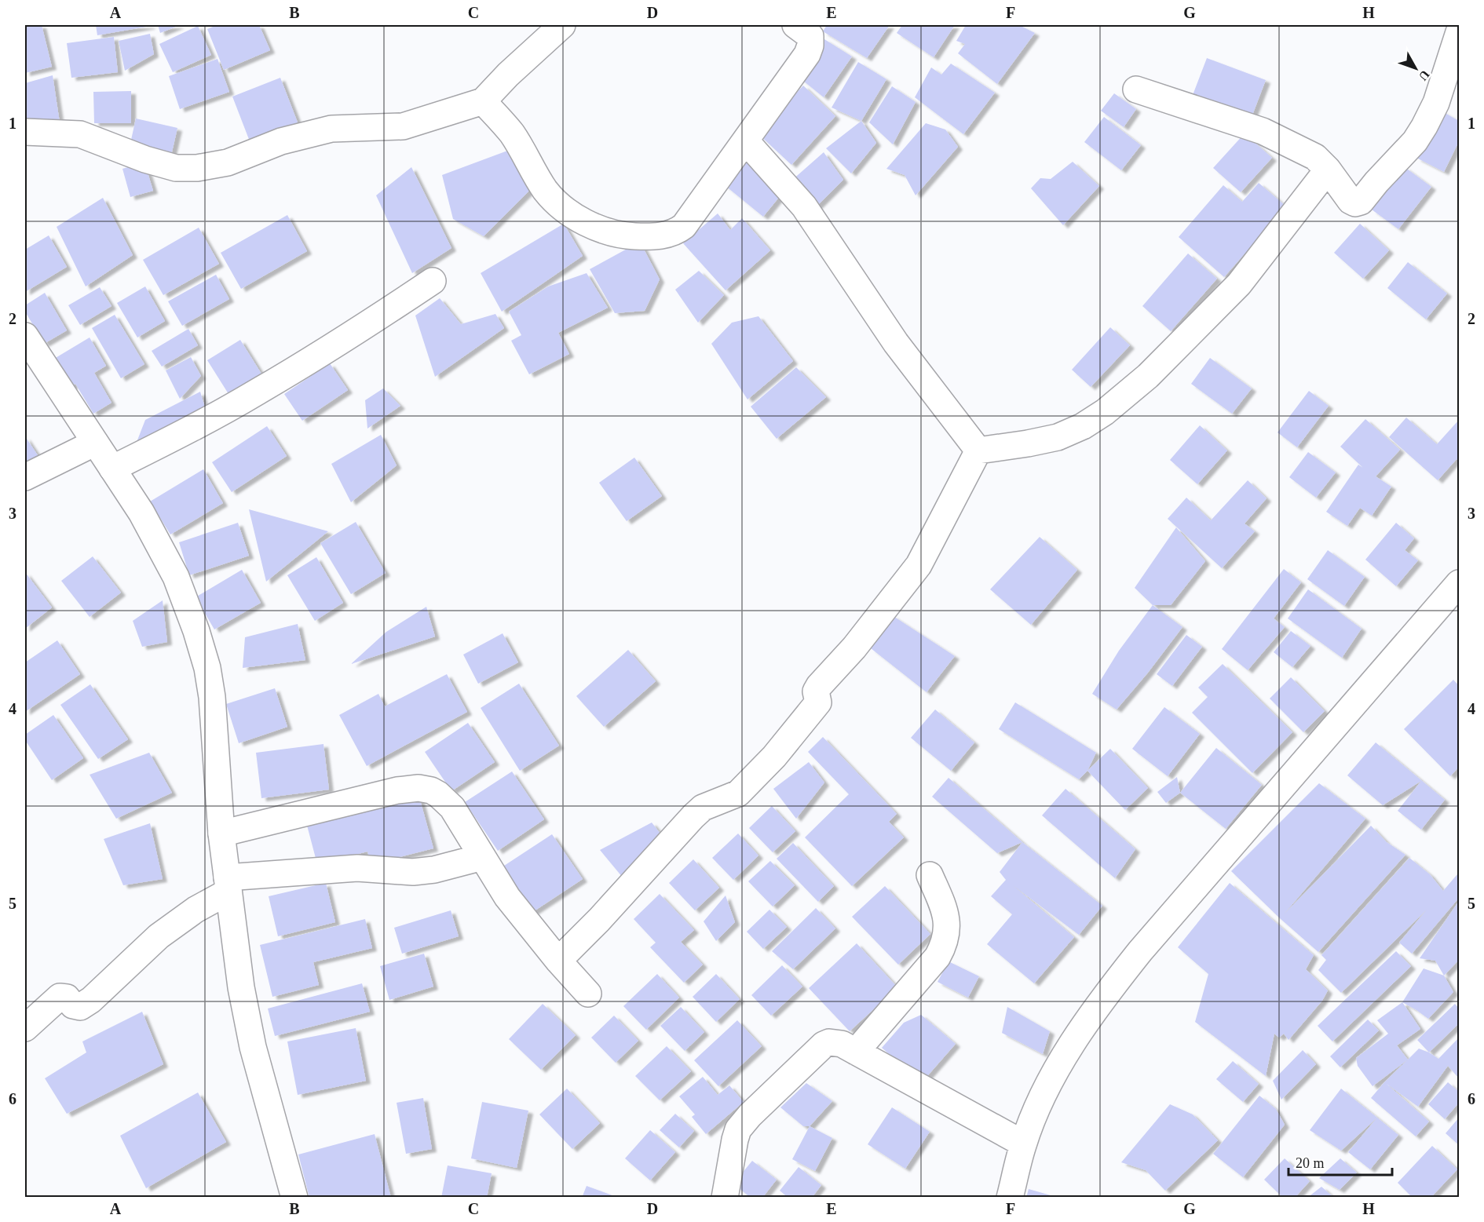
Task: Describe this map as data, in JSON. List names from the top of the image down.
{
  "scale_bar": "20 m",
  "north": "bottom right",
  "grid": {
    "columns": [
      "A",
      "B",
      "C",
      "D",
      "E",
      "F",
      "G",
      "H"
    ],
    "rows": [
      "1",
      "2",
      "3",
      "4",
      "5",
      "6"
    ]
  }
}
